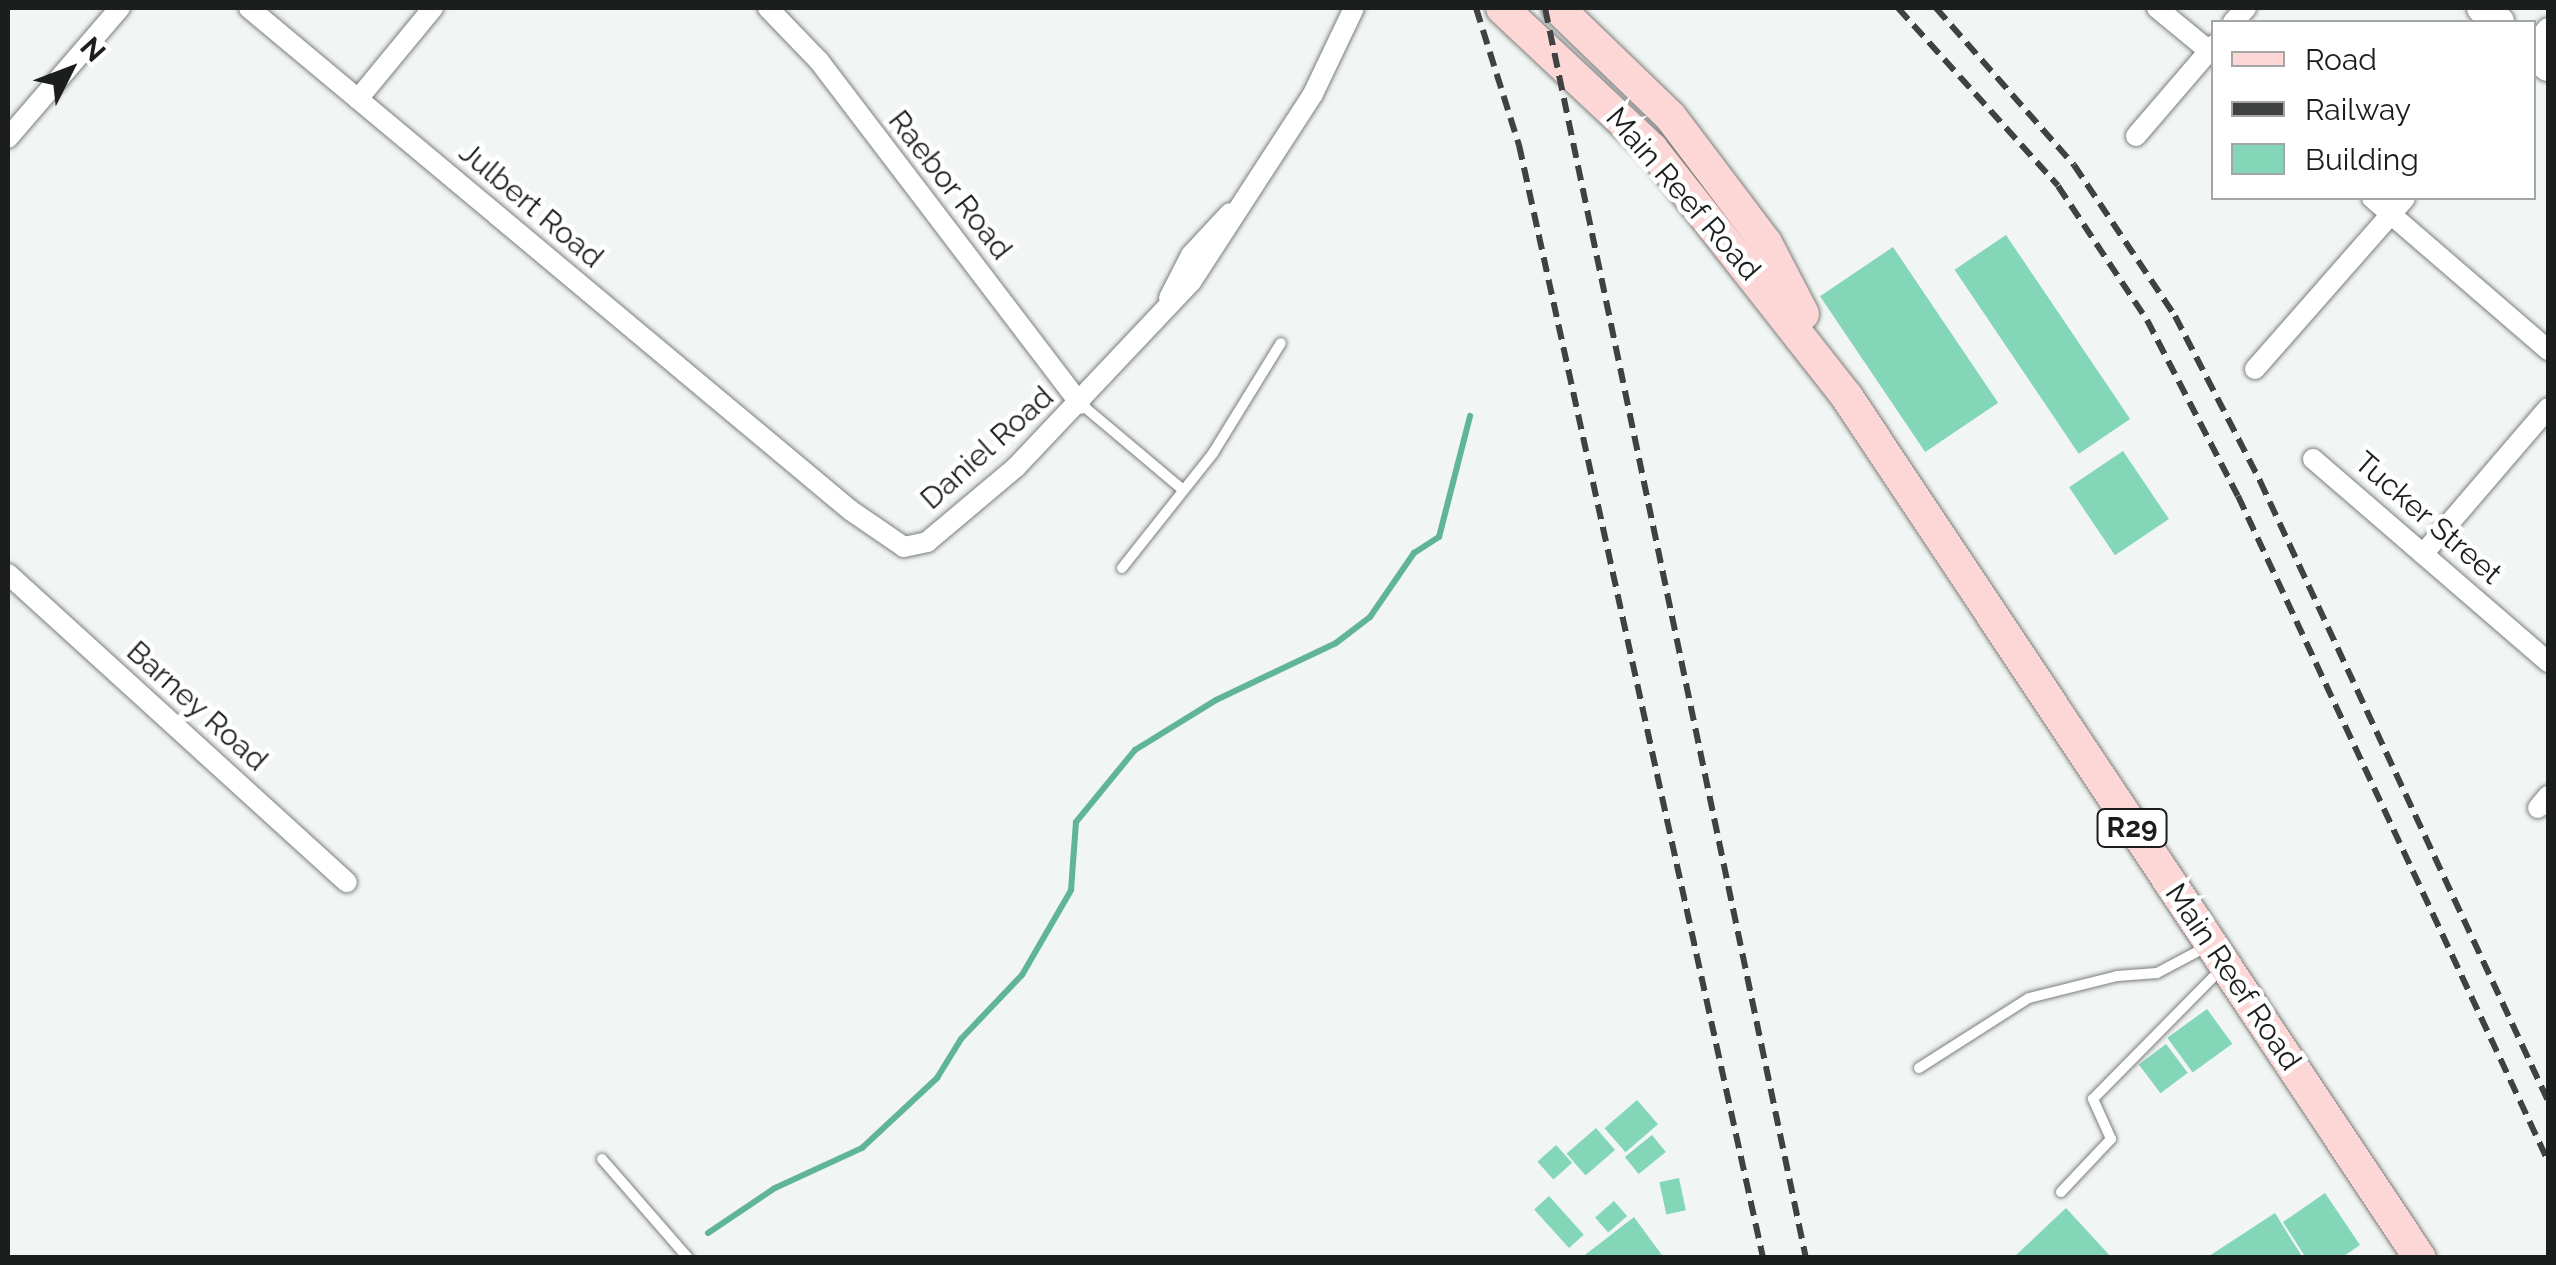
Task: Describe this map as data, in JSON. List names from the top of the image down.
{
  "streets": {
    "main road": ["Main Reef Road", "R29"],
    "street": [
      "Raebor Road",
      "Julbert Road",
      "Daniel Road",
      "Tucker Street",
      "Barney Road"
    ]
  },
  "crossings": [
    ["Raebor Road", "Daniel Road"],
    ["Julbert Road", "Daniel Road"]
  ],
  "legend": ["Road", "Railway", "Building"],
  "north": "top right"
}
